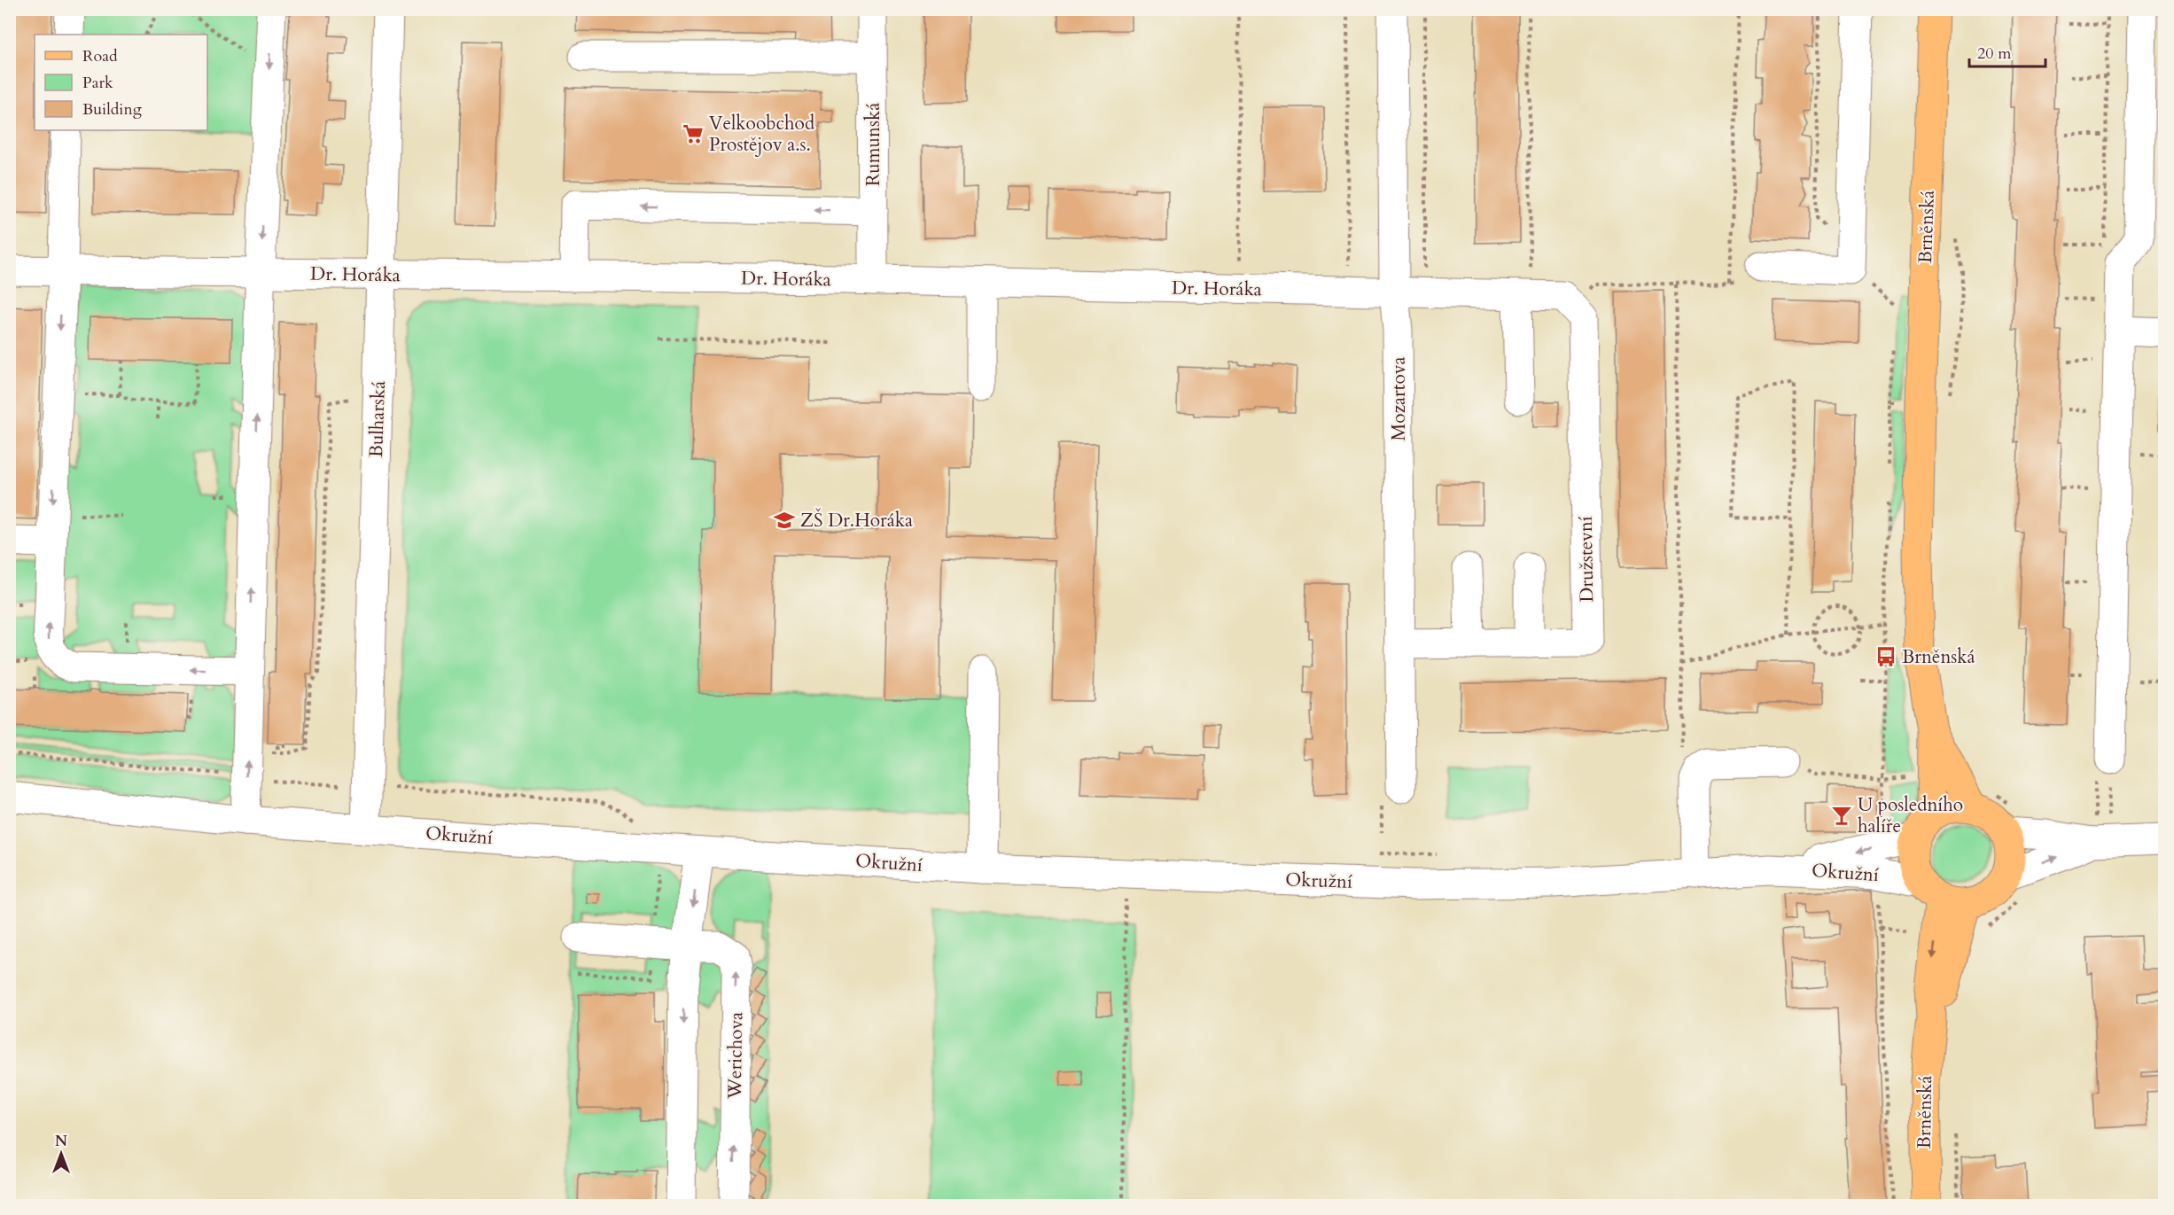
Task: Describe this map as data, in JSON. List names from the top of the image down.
{
  "streets": {
    "main road": ["Brněnská"],
    "street": [
      "Rumunská",
      "Dr. Horáka",
      "Mozartova",
      "Bulharská",
      "Družstevní",
      "Okružní",
      "Werichova"
    ]
  },
  "crossings": [
    ["Rumunská", "Dr. Horáka"],
    ["Brněnská", "Okružní"],
    ["Dr. Horáka", "Mozartova"],
    ["Dr. Horáka", "Bulharská"],
    ["Dr. Horáka", "Družstevní"],
    ["Mozartova", "Družstevní"],
    ["Bulharská", "Okružní"]
  ],
  "places": {
    "supermarket": ["Velkoobchod Prostějov a.s."],
    "school or university": ["ZŠ Dr.Horáka"],
    "bus stop": ["Brněnská"],
    "bar": ["U posledního halíře"]
  },
  "legend": ["Road", "Park", "Building"],
  "scale_bar": "20 m",
  "north": "top"
}
